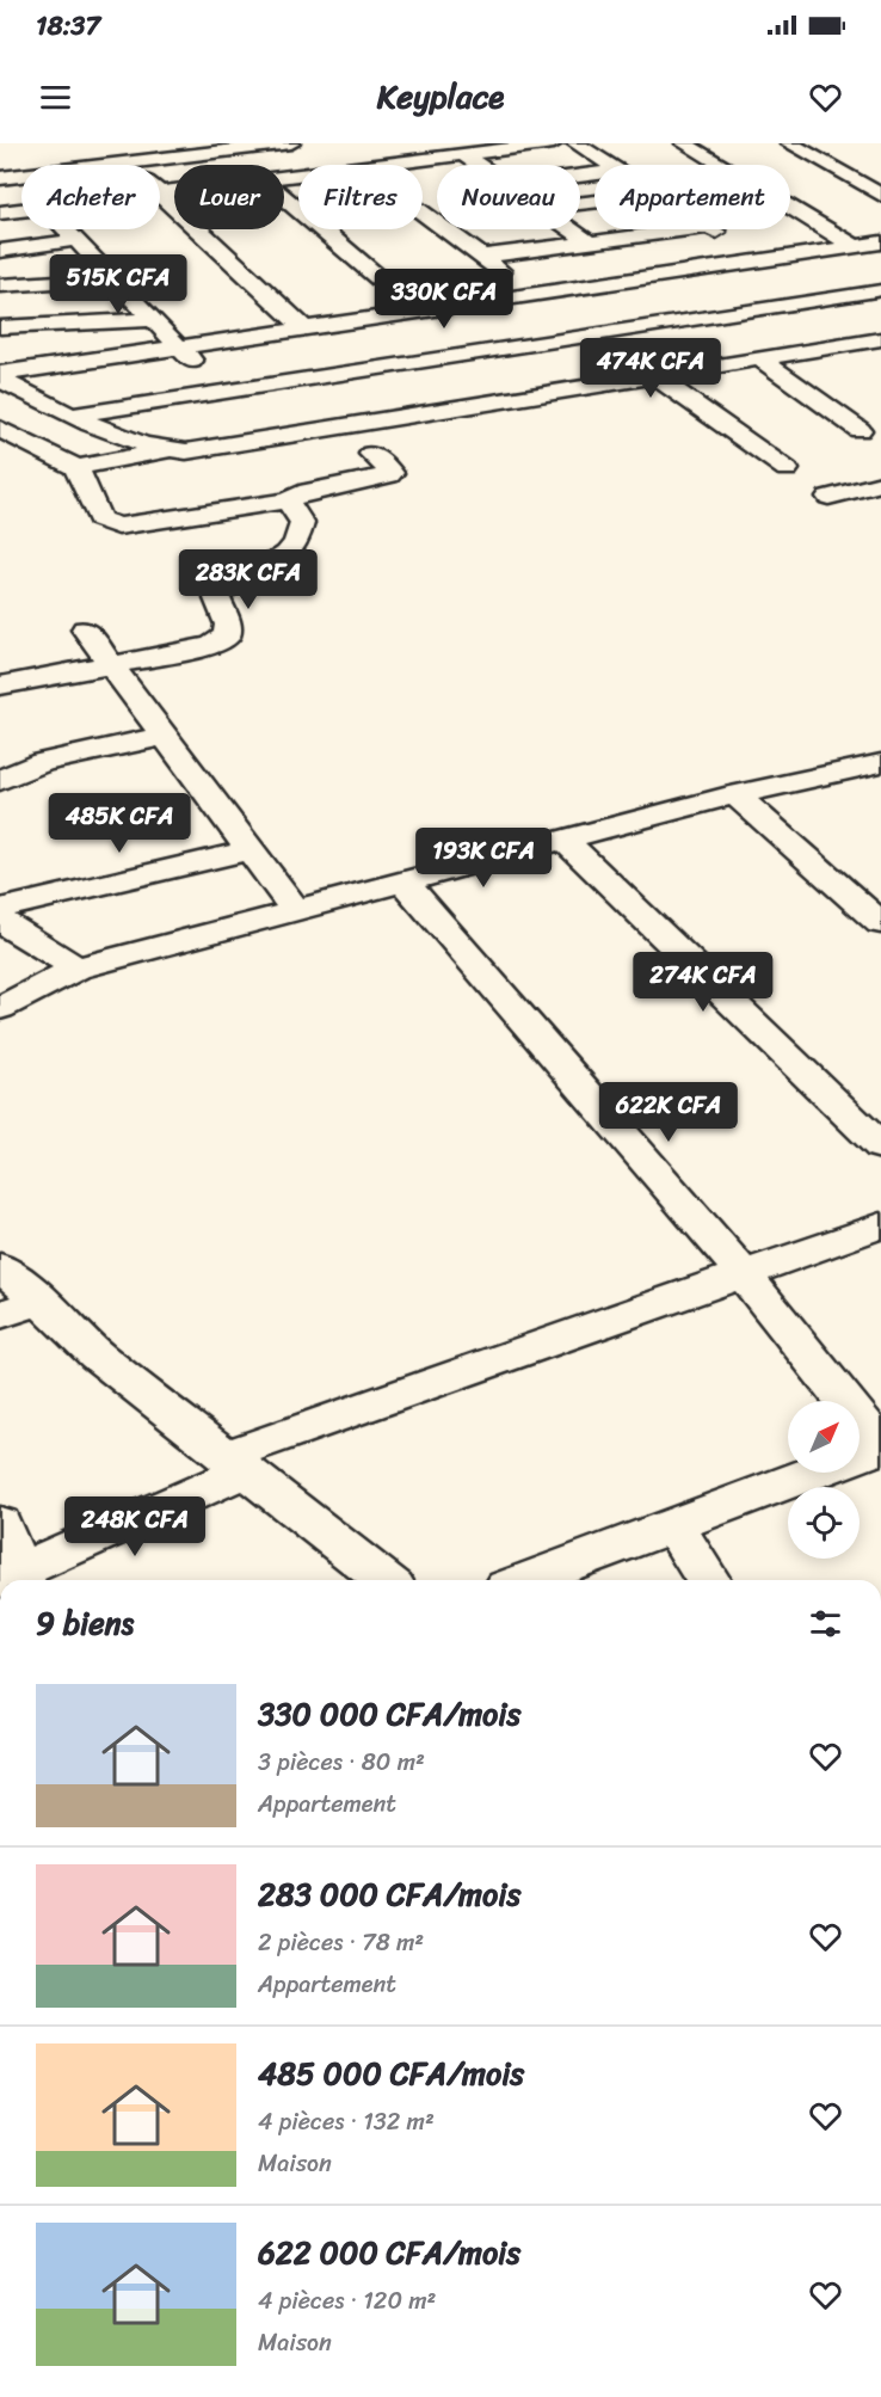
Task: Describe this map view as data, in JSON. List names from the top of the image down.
{
  "north": "top right",
  "page": {
    "status": "18:37",
    "header": "Keyplace",
    "chip": [
      "Acheter",
      "Louer",
      "Filtres",
      "Nouveau",
      "Appartement"
    ],
    "price": [
      "515K CFA",
      "330K CFA",
      "474K CFA",
      "283K CFA",
      "485K CFA",
      "193K CFA",
      "274K CFA",
      "622K CFA",
      "248K CFA"
    ],
    "heading": "9 biens",
    "list": [
      {
        "name": "330 000 CFA/mois",
        "note": "3 pièces · 80 m² · Appartement"
      },
      {
        "name": "283 000 CFA/mois",
        "note": "2 pièces · 78 m² · Appartement"
      },
      {
        "name": "485 000 CFA/mois",
        "note": "4 pièces · 132 m² · Maison"
      },
      {
        "name": "622 000 CFA/mois",
        "note": "4 pièces · 120 m² · Maison"
      }
    ]
  }
}
